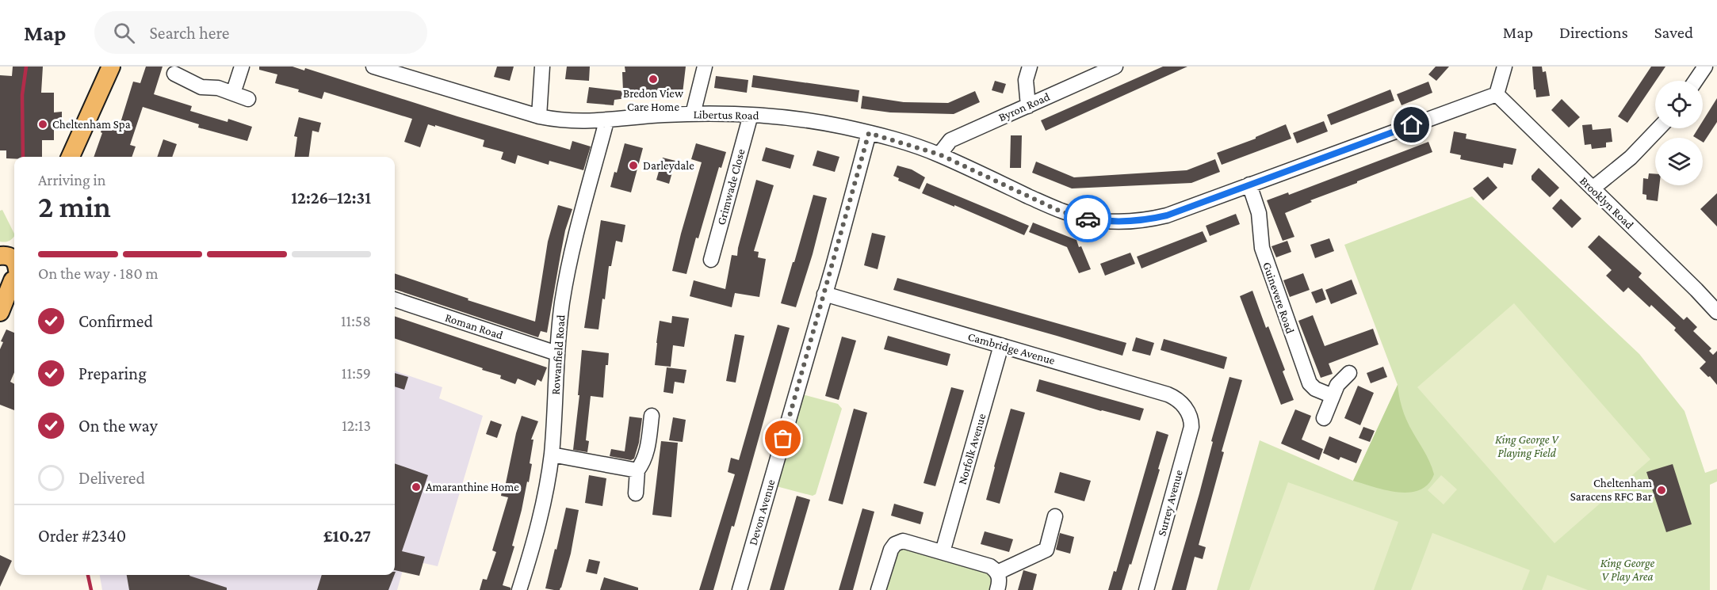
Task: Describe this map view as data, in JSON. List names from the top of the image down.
{
  "streets": {
    "street": [
      "Byron Road",
      "Libertus Road",
      "Grimwade Close",
      "Brooklyn Road",
      "Guinevere Road",
      "Roman Road",
      "Cambridge Avenue",
      "Rowanfield Road",
      "Norfolk Avenue",
      "Surrey Avenue",
      "Devon Avenue"
    ]
  },
  "crossings": [
    ["Byron Road", "Libertus Road"],
    ["Libertus Road", "Grimwade Close"],
    ["Libertus Road", "Brooklyn Road"],
    ["Libertus Road", "Guinevere Road"],
    ["Libertus Road", "Rowanfield Road"],
    ["Libertus Road", "Devon Avenue"],
    ["Roman Road", "Rowanfield Road"],
    ["Cambridge Avenue", "Norfolk Avenue"],
    ["Cambridge Avenue", "Surrey Avenue"],
    ["Cambridge Avenue", "Devon Avenue"]
  ],
  "parks": ["King George V Playing Field", "King George V Play Area"],
  "places": [
    "Bredon View Care Home",
    "Cheltenham Spa",
    "Darleydale",
    "Amaranthine Home",
    "Cheltenham Saracens RFC Bar"
  ],
  "page": {
    "header": "Map",
    "search": "Search here",
    "nav": ["Map", "Directions", "Saved"],
    "heading": ["2 min", "Arriving in", "12:26–12:31"],
    "panel": ["Order #2340", "£10.27"],
    "bar": "On the way · 180 m",
    "list": [
      ["Confirmed", "11:58"],
      ["Preparing", "11:59"],
      ["On the way", "12:13"],
      "Delivered"
    ]
  }
}
